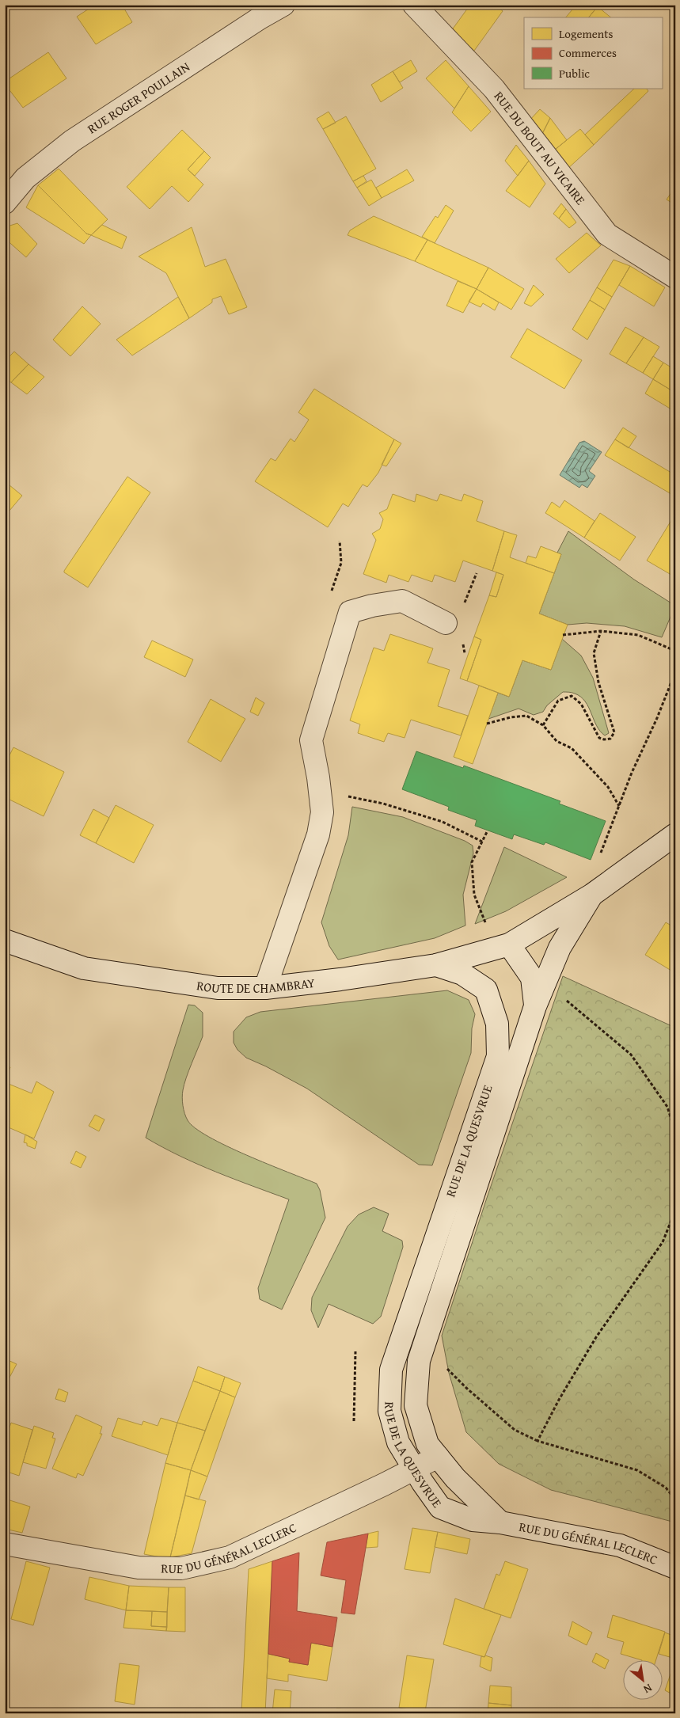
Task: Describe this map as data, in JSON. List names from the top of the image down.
{
  "streets": {
    "street": [
      "RUE ROGER POULLAIN",
      "RUE DU BOUT AU VICAIRE",
      "ROUTE DE CHAMBRAY",
      "RUE DE LA QUESVRUE",
      "RUE DU GÉNÉRAL LECLERC"
    ]
  },
  "crossings": [
    ["ROUTE DE CHAMBRAY", "RUE DE LA QUESVRUE"],
    ["RUE DE LA QUESVRUE", "RUE DU GÉNÉRAL LECLERC"]
  ],
  "legend": ["Logements", "Commerces", "Public"],
  "north": "bottom right"
}
